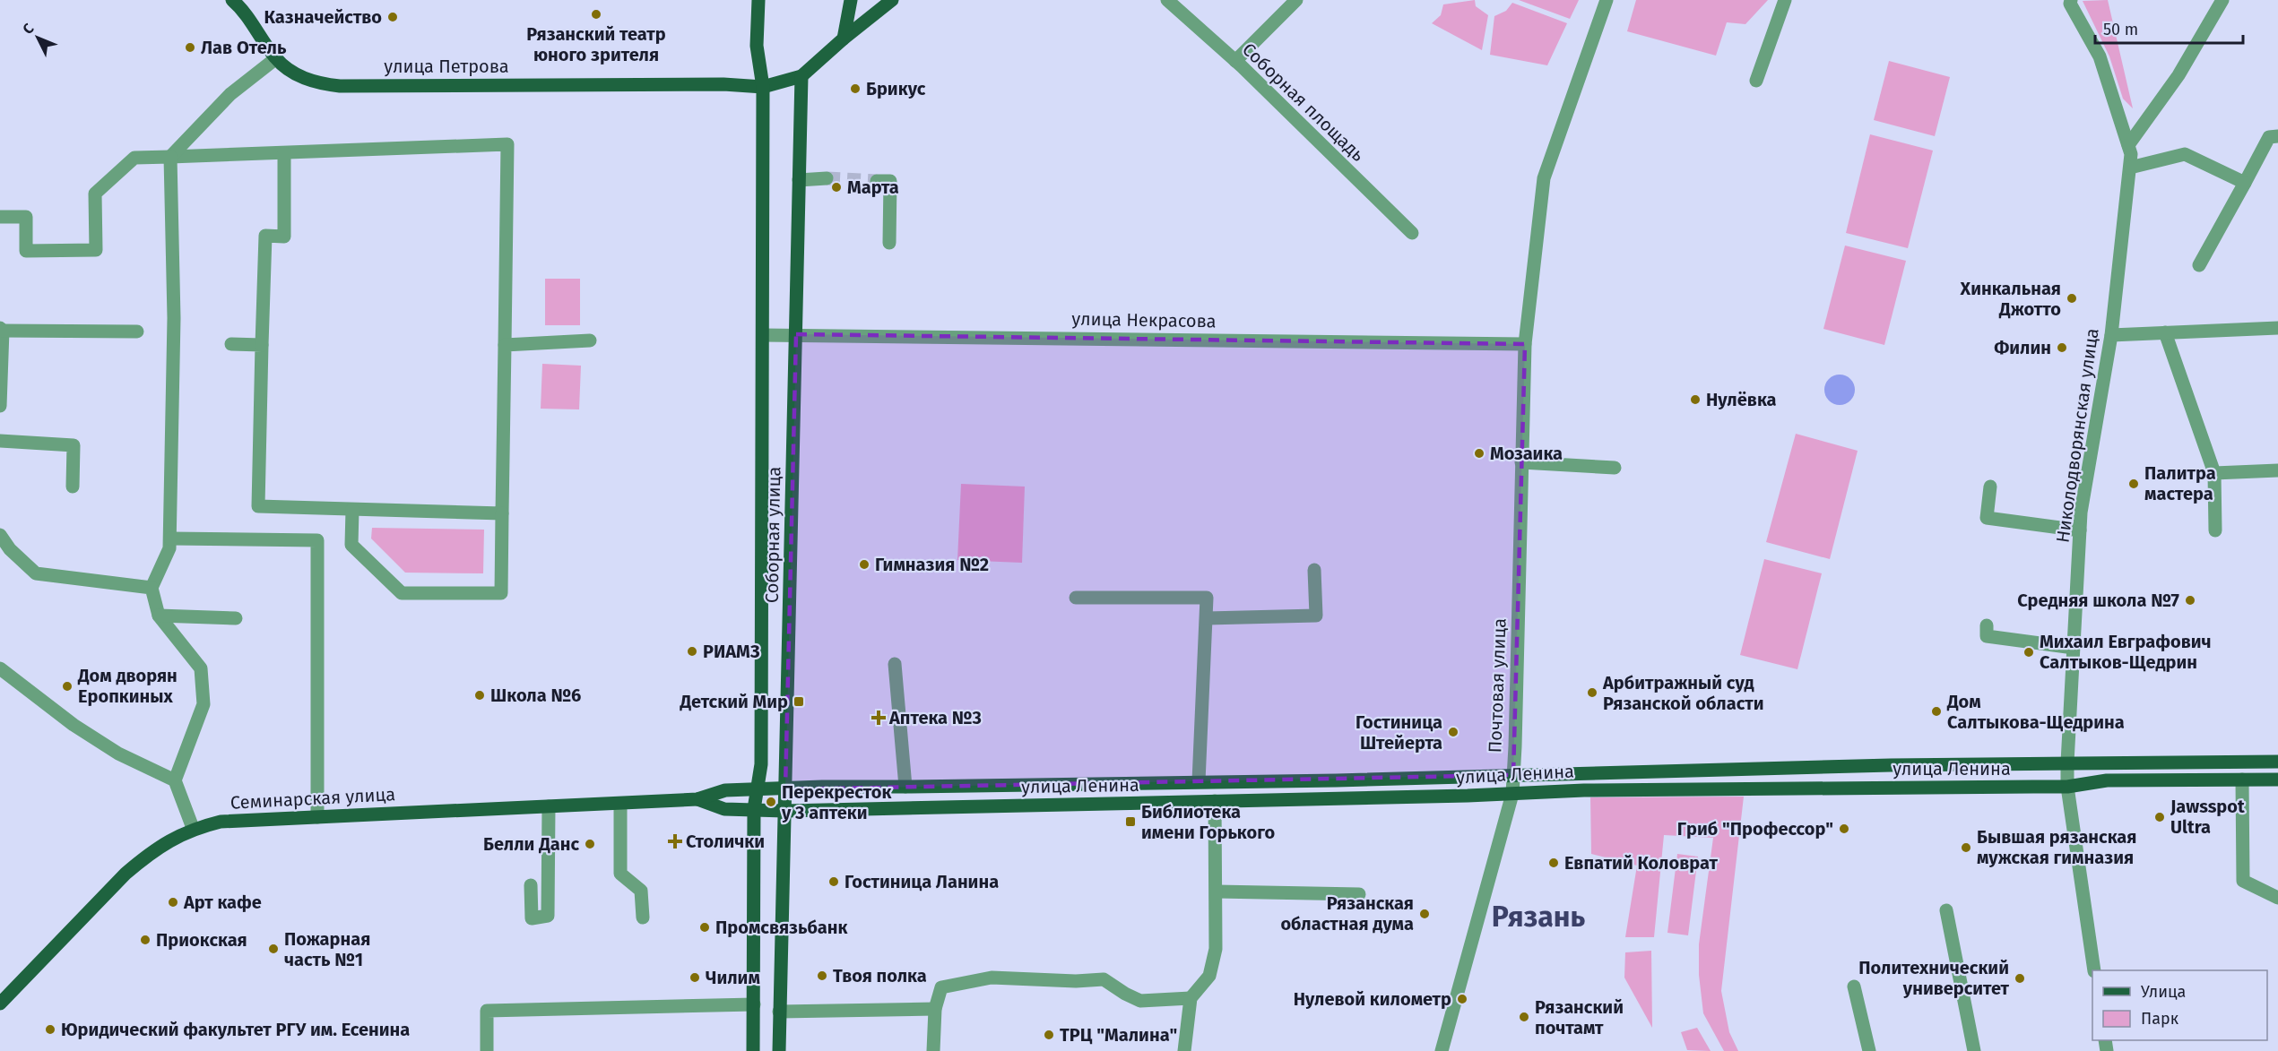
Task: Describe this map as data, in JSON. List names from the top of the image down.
{
  "streets": {
    "main road": [
      "улица Петрова",
      "Соборная улица",
      "улица Ленина",
      "Семинарская улица"
    ],
    "street": [
      "Соборная площадь",
      "улица Некрасова",
      "Николодворянская улица",
      "Почтовая улица"
    ]
  },
  "crossings": [
    ["улица Петрова", "Соборная улица"],
    ["улица Некрасова", "Соборная улица"],
    ["улица Некрасова", "Почтовая улица"],
    ["Николодворянская улица", "улица Ленина"],
    ["Соборная улица", "улица Ленина"],
    ["Соборная улица", "Семинарская улица"],
    ["Почтовая улица", "улица Ленина"],
    ["улица Ленина", "Семинарская улица"]
  ],
  "districts": ["Рязань"],
  "places": {
    "other": [
      "Рязанский театр юного зрителя",
      "Казначейство",
      "Лав Отель",
      "Брикус",
      "Марта",
      "Хинкальная Джотто",
      "Филин",
      "Нулёвка",
      "Мозаика",
      "Палитра мастера",
      "Гимназия №2",
      "Средняя школа №7",
      "РИАМЗ",
      "Михаил Евграфович Салтыков-Щедрин",
      "Дом дворян Еропкиных",
      "Арбитражный суд Рязанской области",
      "Школа №6",
      "Дом Салтыкова-Щедрина",
      "Гостиница Штейерта",
      "Перекресток у 3 аптеки",
      "Jawsspot Ultra",
      "Гриб \"Профессор\"",
      "Белли Данс",
      "Бывшая рязанская мужская гимназия",
      "Евпатий Коловрат",
      "Гостиница Ланина",
      "Арт кафе",
      "Рязанская областная дума",
      "Промсвязьбанк",
      "Приокская",
      "Пожарная часть №1",
      "Твоя полка",
      "Чилим",
      "Политехнический университет",
      "Нулевой километр",
      "Рязанский почтамт",
      "Юридический факультет РГУ им. Есенина",
      "ТРЦ \"Малина\""
    ],
    "transit": ["Детский Мир", "Библиотека имени Горького"],
    "health": ["Аптека №3", "Столички"]
  },
  "legend": ["Улица", "Парк"],
  "scale_bar": "50 m",
  "north": "top left"
}
